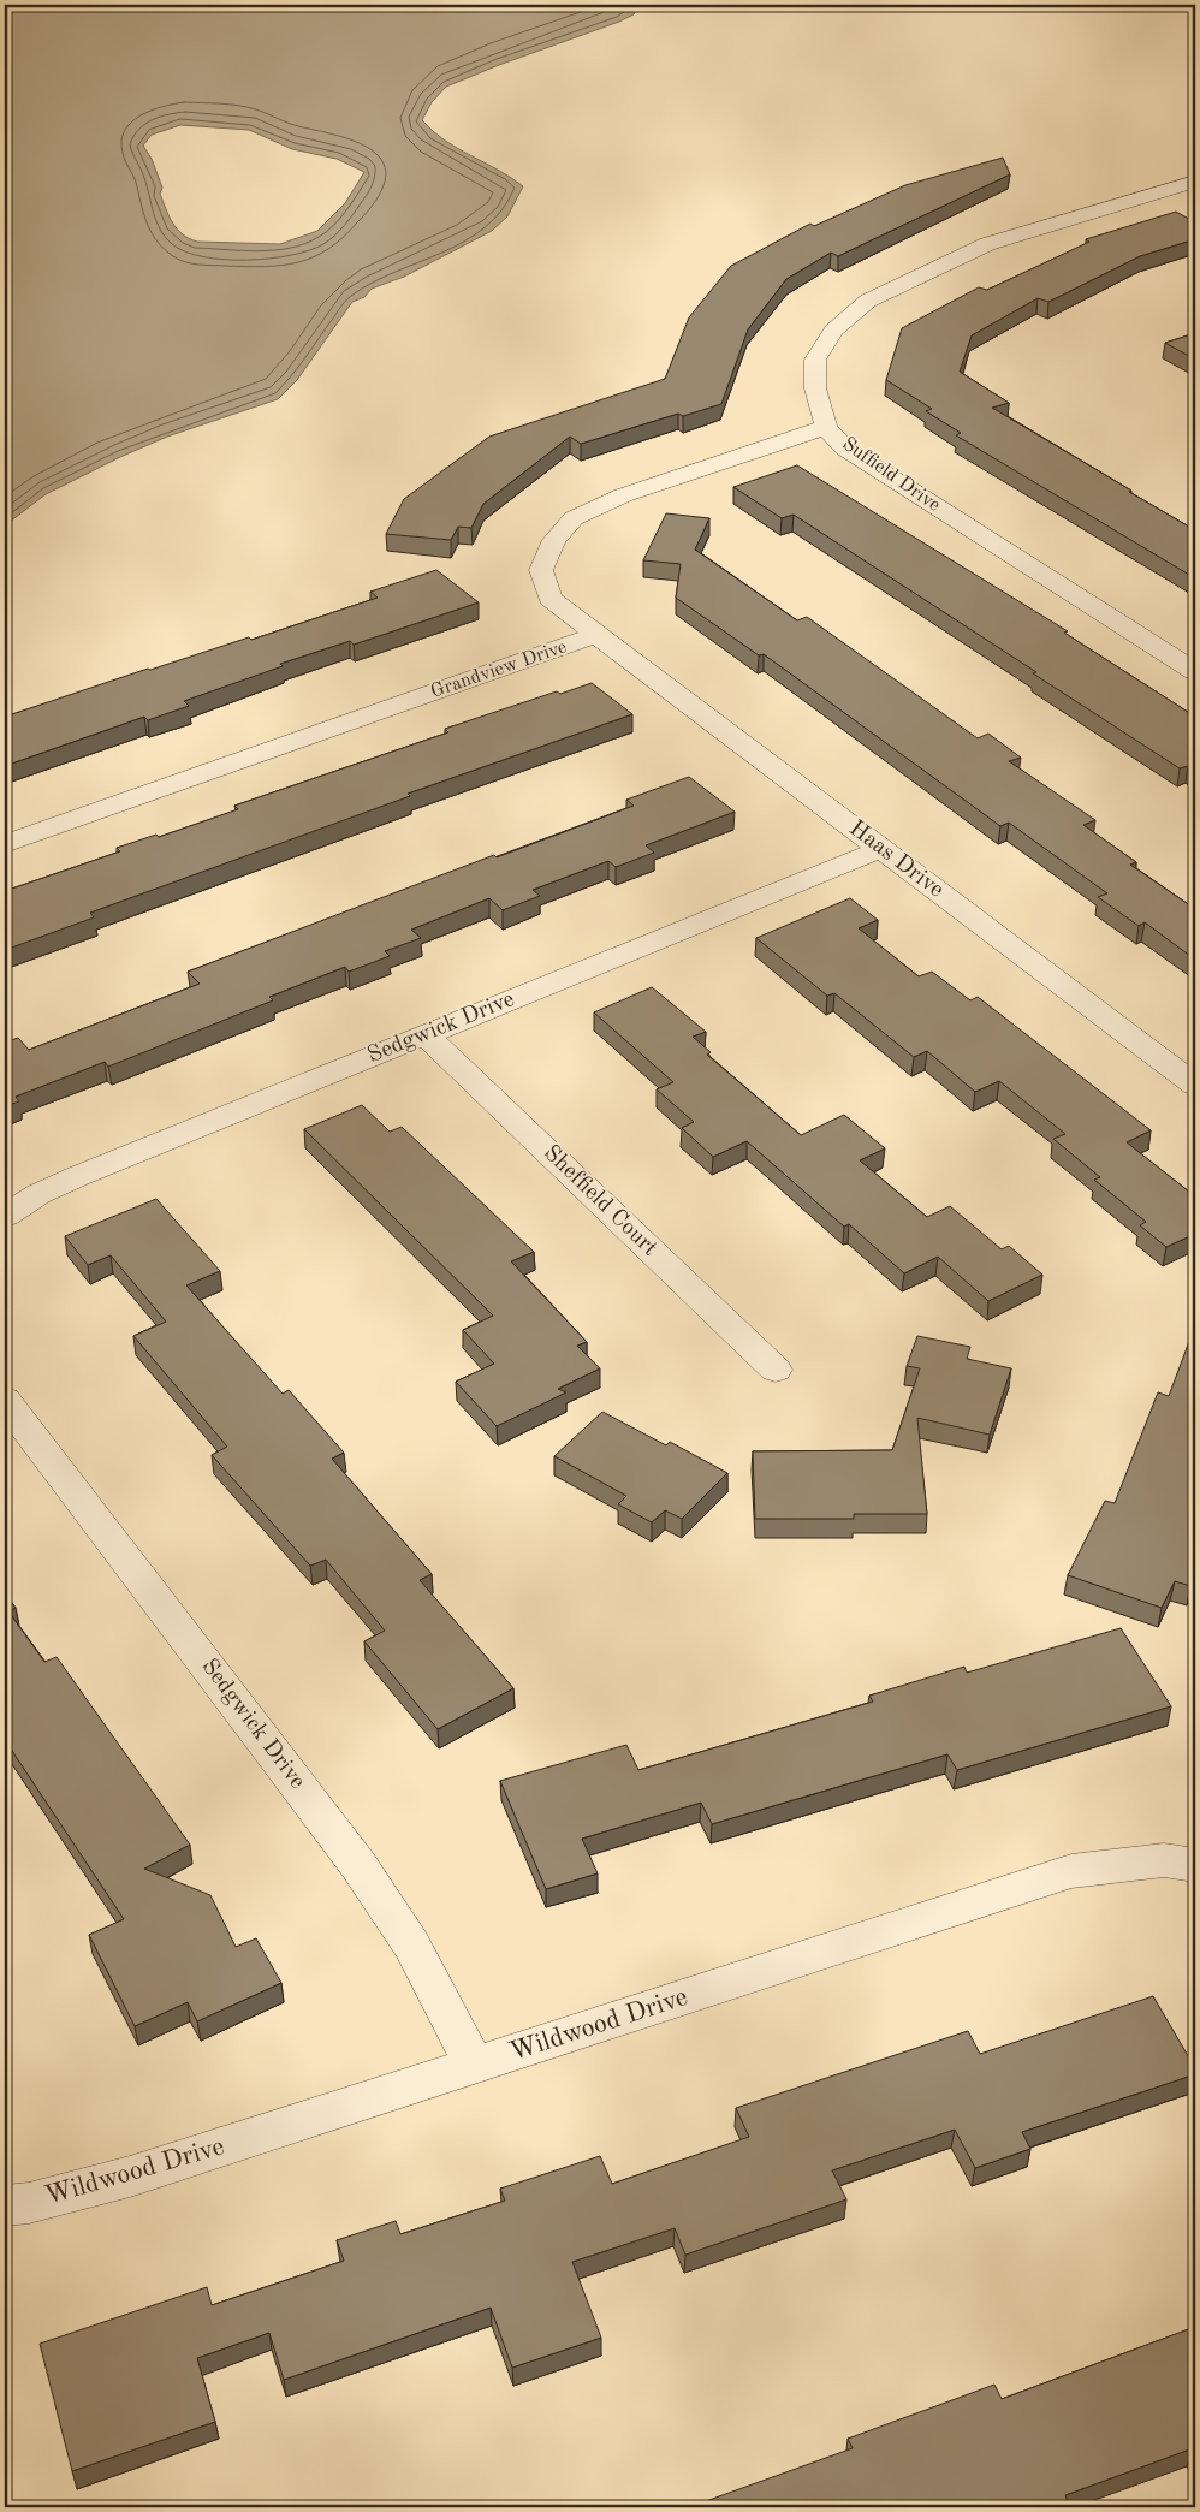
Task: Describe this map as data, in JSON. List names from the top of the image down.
{
  "streets": {
    "street": [
      "Suffield Drive",
      "Grandview Drive",
      "Haas Drive",
      "Sedgwick Drive",
      "Sheffield Court",
      "Wildwood Drive"
    ]
  },
  "crossings": [
    ["Suffield Drive", "Grandview Drive"],
    ["Grandview Drive", "Haas Drive"],
    ["Haas Drive", "Sedgwick Drive"],
    ["Sedgwick Drive", "Sheffield Court"],
    ["Sedgwick Drive", "Wildwood Drive"]
  ]
}
